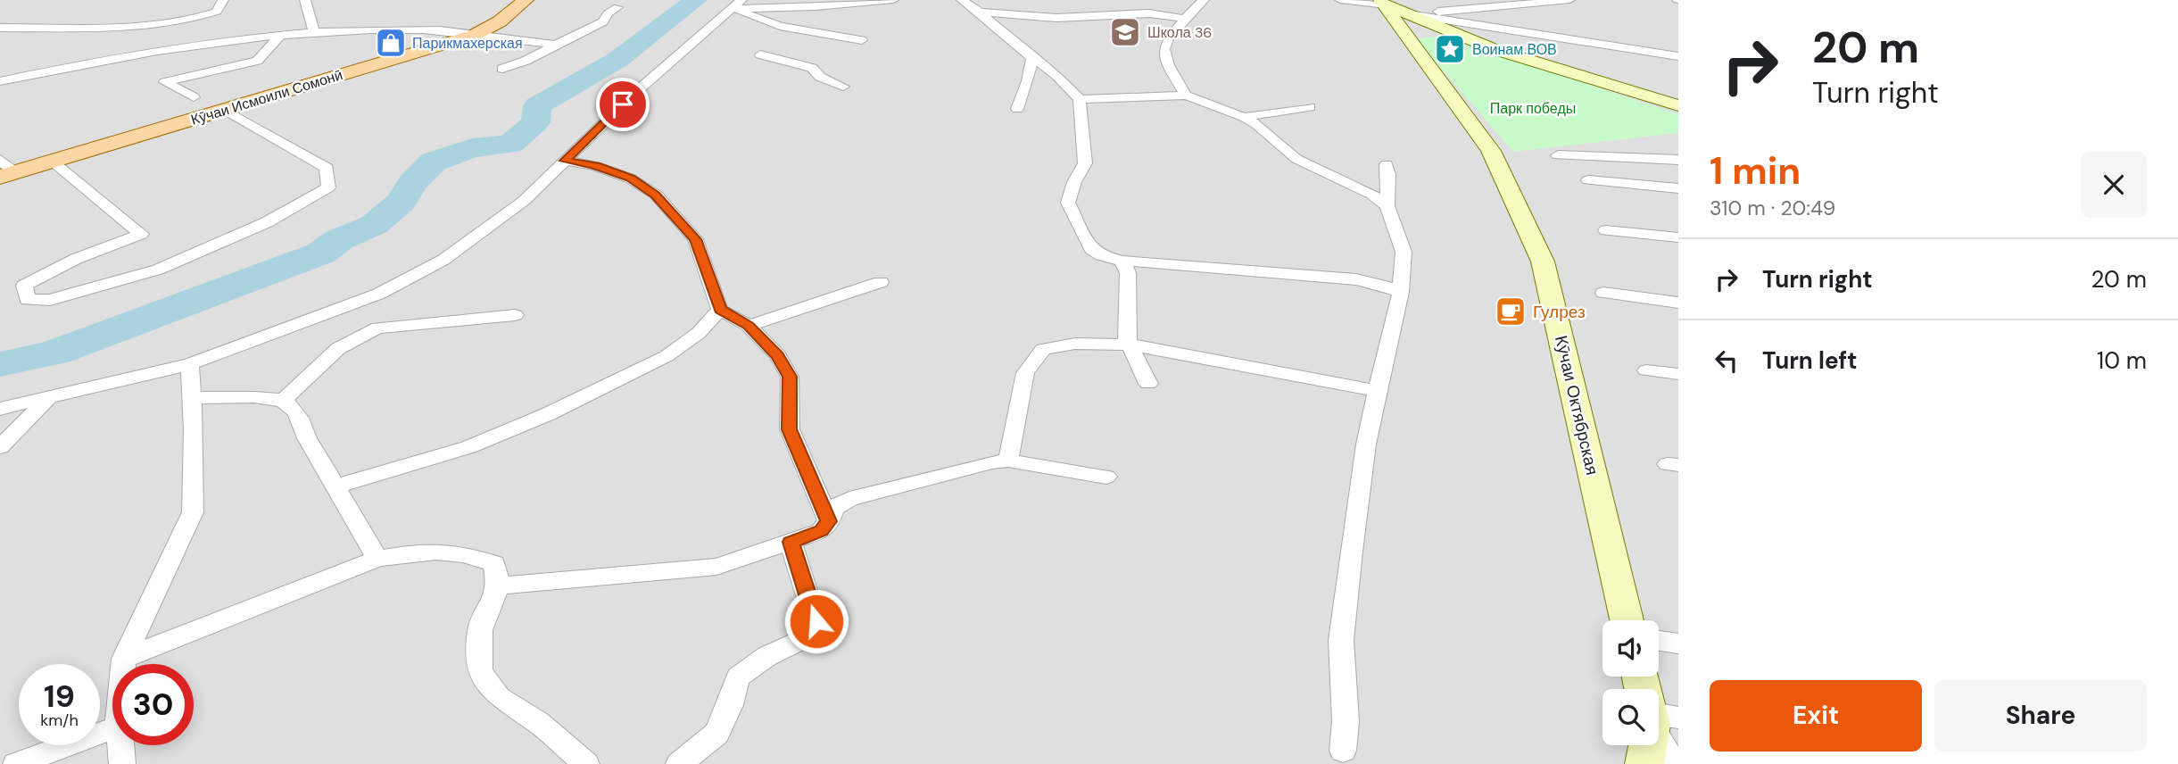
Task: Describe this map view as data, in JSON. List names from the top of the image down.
{
  "streets": {
    "main road": ["Кӯчаи Исмоили Сомонӣ", "Кӯчаи Октябрская"]
  },
  "parks": ["Парк победы"],
  "places": {
    "school or university": ["Школа 36"],
    "shop": ["Парикмахерская"],
    "place": ["Воинам ВОВ"],
    "cafe": ["Гулрез"]
  },
  "page": {
    "turn": ["20 m", "Turn right"],
    "heading": ["1 min", "310 m · 20:49"],
    "list": [
      {
        "name": "Turn right",
        "value": "20 m"
      },
      {
        "name": "Turn left",
        "value": "10 m"
      }
    ],
    "speed": "19 km/h",
    "limit": "30",
    "buttons": ["Exit", "Share"]
  }
}
